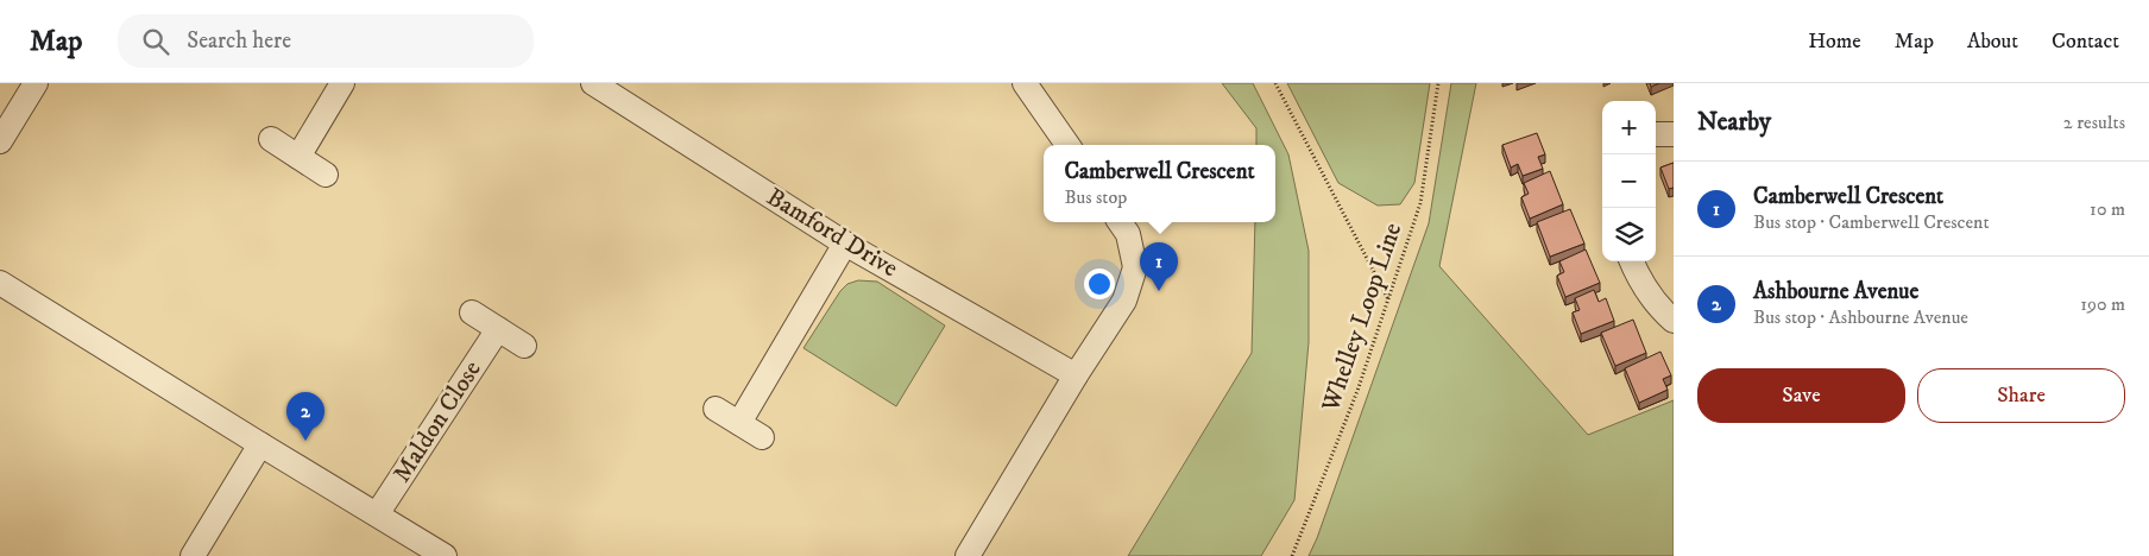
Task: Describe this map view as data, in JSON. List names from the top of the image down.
{
  "streets": {
    "street": ["Bamford Drive", "Maldon Close"],
    "path": ["Whelley Loop Line"]
  },
  "page": {
    "header": "Map",
    "search": "Search here",
    "nav": [
      "Home",
      "Map",
      "About",
      "Contact"
    ],
    "heading": ["Nearby", "2 results"],
    "map_buttons": ["+", "−"],
    "popup": ["Camberwell Crescent", "Bus stop"],
    "list": [
      {
        "mark": "1",
        "name": "Camberwell Crescent",
        "note": "Bus stop · Camberwell Crescent",
        "value": "10 m"
      },
      {
        "mark": "2",
        "name": "Ashbourne Avenue",
        "note": "Bus stop · Ashbourne Avenue",
        "value": "190 m"
      }
    ],
    "pins": ["1", "2"],
    "buttons": ["Save", "Share"]
  }
}
